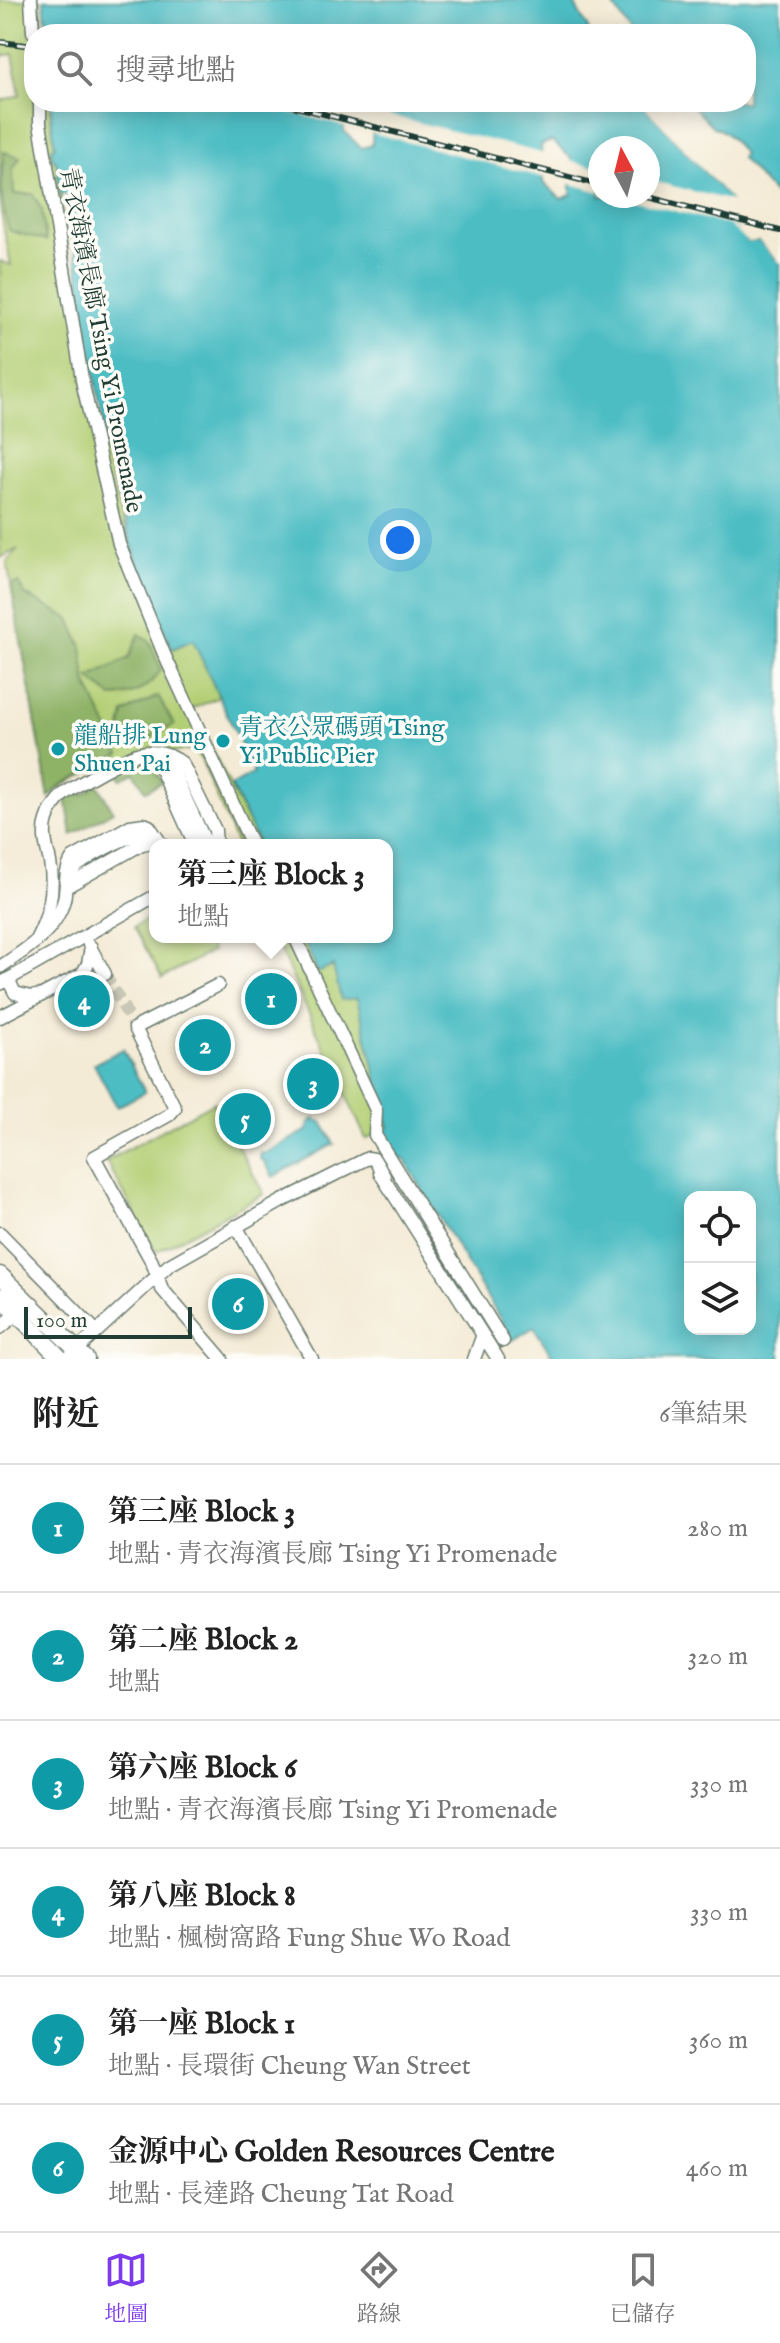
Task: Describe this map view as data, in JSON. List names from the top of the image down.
{
  "streets": {
    "street": ["青衣海濱長廊 Tsing Yi Promenade"]
  },
  "places": ["青衣公眾碼頭 Tsing Yi Public Pier", "龍船排 Lung Shuen Pai"],
  "scale_bar": "100 m",
  "north": "top",
  "page": {
    "search": "搜尋地點",
    "popup": ["第三座 Block 3", "地點"],
    "pins": [
      "1",
      "4",
      "2",
      "3",
      "5",
      "6"
    ],
    "scale": "100 m",
    "heading": ["附近", "6筆結果"],
    "list": [
      {
        "mark": "1",
        "name": "第三座 Block 3",
        "note": "地點 · 青衣海濱長廊 Tsing Yi Promenade",
        "value": "280 m"
      },
      {
        "mark": "2",
        "name": "第二座 Block 2",
        "note": "地點",
        "value": "320 m"
      },
      {
        "mark": "3",
        "name": "第六座 Block 6",
        "note": "地點 · 青衣海濱長廊 Tsing Yi Promenade",
        "value": "330 m"
      },
      {
        "mark": "4",
        "name": "第八座 Block 8",
        "note": "地點 · 楓樹窩路 Fung Shue Wo Road",
        "value": "330 m"
      },
      {
        "mark": "5",
        "name": "第一座 Block 1",
        "note": "地點 · 長環街 Cheung Wan Street",
        "value": "360 m"
      },
      {
        "mark": "6",
        "name": "金源中心 Golden Resources Centre",
        "note": "地點 · 長達路 Cheung Tat Road",
        "value": "460 m"
      }
    ],
    "nav": ["地圖", "路線", "已儲存"]
  }
}
